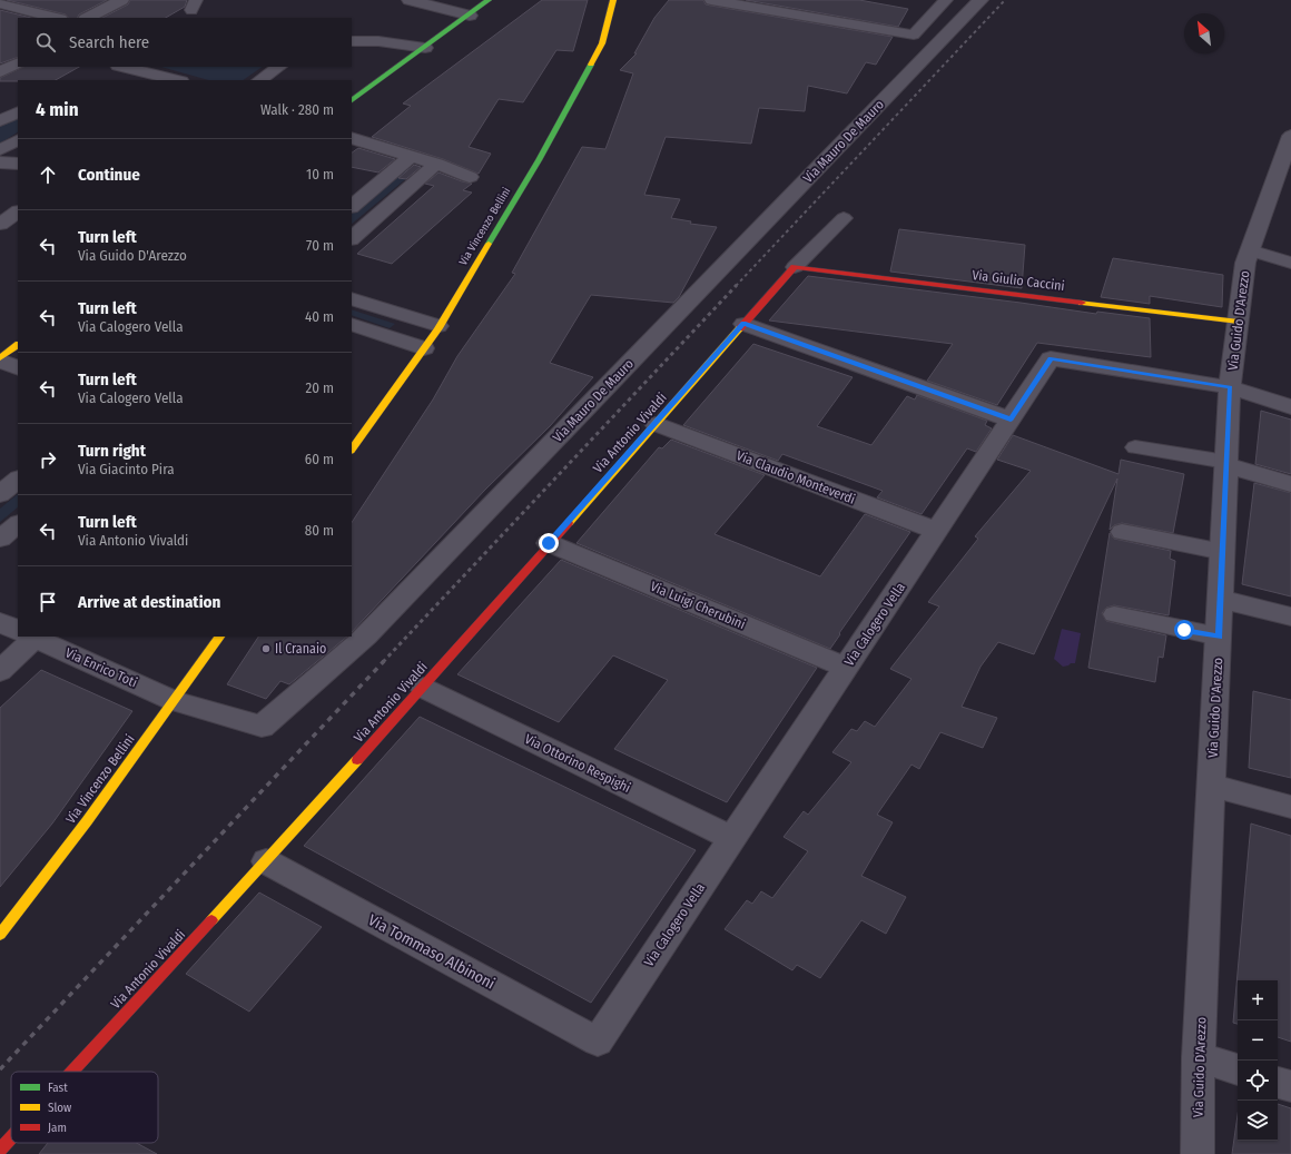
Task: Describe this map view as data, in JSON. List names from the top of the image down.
{
  "streets": {
    "main road": ["Via Vincenzo Bellini", "Via Giulio Caccini", "Via Antonio Vivaldi"],
    "street": [
      "Via Mauro De Mauro",
      "Via Guido D'Arezzo",
      "Via Claudio Monteverdi",
      "Via Luigi Cherubini",
      "Via Calogero Vella",
      "Via Enrico Toti",
      "Via Ottorino Respighi",
      "Via Tommaso Albinoni"
    ]
  },
  "crossings": [
    ["Via Mauro De Mauro", "Via Vincenzo Bellini"],
    ["Via Mauro De Mauro", "Via Enrico Toti"],
    ["Via Vincenzo Bellini", "Via Enrico Toti"],
    ["Via Giulio Caccini", "Via Guido D'Arezzo"],
    ["Via Giulio Caccini", "Via Antonio Vivaldi"],
    ["Via Guido D'Arezzo", "Via Calogero Vella"],
    ["Via Antonio Vivaldi", "Via Claudio Monteverdi"],
    ["Via Antonio Vivaldi", "Via Luigi Cherubini"],
    ["Via Antonio Vivaldi", "Via Ottorino Respighi"],
    ["Via Antonio Vivaldi", "Via Tommaso Albinoni"],
    ["Via Claudio Monteverdi", "Via Calogero Vella"],
    ["Via Luigi Cherubini", "Via Calogero Vella"],
    ["Via Calogero Vella", "Via Ottorino Respighi"],
    ["Via Calogero Vella", "Via Tommaso Albinoni"]
  ],
  "places": ["Il Cranaio"],
  "legend": ["Fast", "Slow", "Jam"],
  "north": "top left",
  "page": {
    "search": "Search here",
    "heading": ["4 min", "Walk · 280 m"],
    "list": [
      ["Continue", "10 m"],
      ["Turn left", "Via Guido D'Arezzo", "70 m"],
      ["Turn left", "Via Calogero Vella", "40 m"],
      ["Turn left", "Via Calogero Vella", "20 m"],
      ["Turn right", "Via Giacinto Pira", "60 m"],
      ["Turn left", "Via Antonio Vivaldi", "80 m"],
      "Arrive at destination"
    ],
    "map_buttons": ["+", "−"]
  }
}
